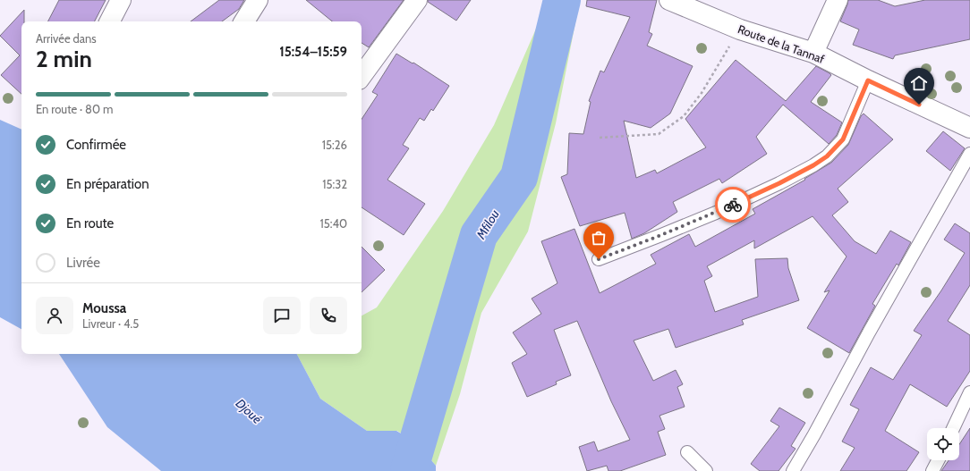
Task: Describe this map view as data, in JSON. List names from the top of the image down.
{
  "streets": {
    "street": ["Route de la Tannaf"]
  },
  "water": ["Mfilou", "Djoué"],
  "page": {
    "heading": ["2 min", "Arrivée dans", "15:54–15:59"],
    "panel": ["Moussa", "Livreur · 4.5"],
    "bar": "En route · 80 m",
    "list": [
      ["Confirmée", "15:26"],
      ["En préparation", "15:32"],
      ["En route", "15:40"],
      "Livrée"
    ]
  }
}
